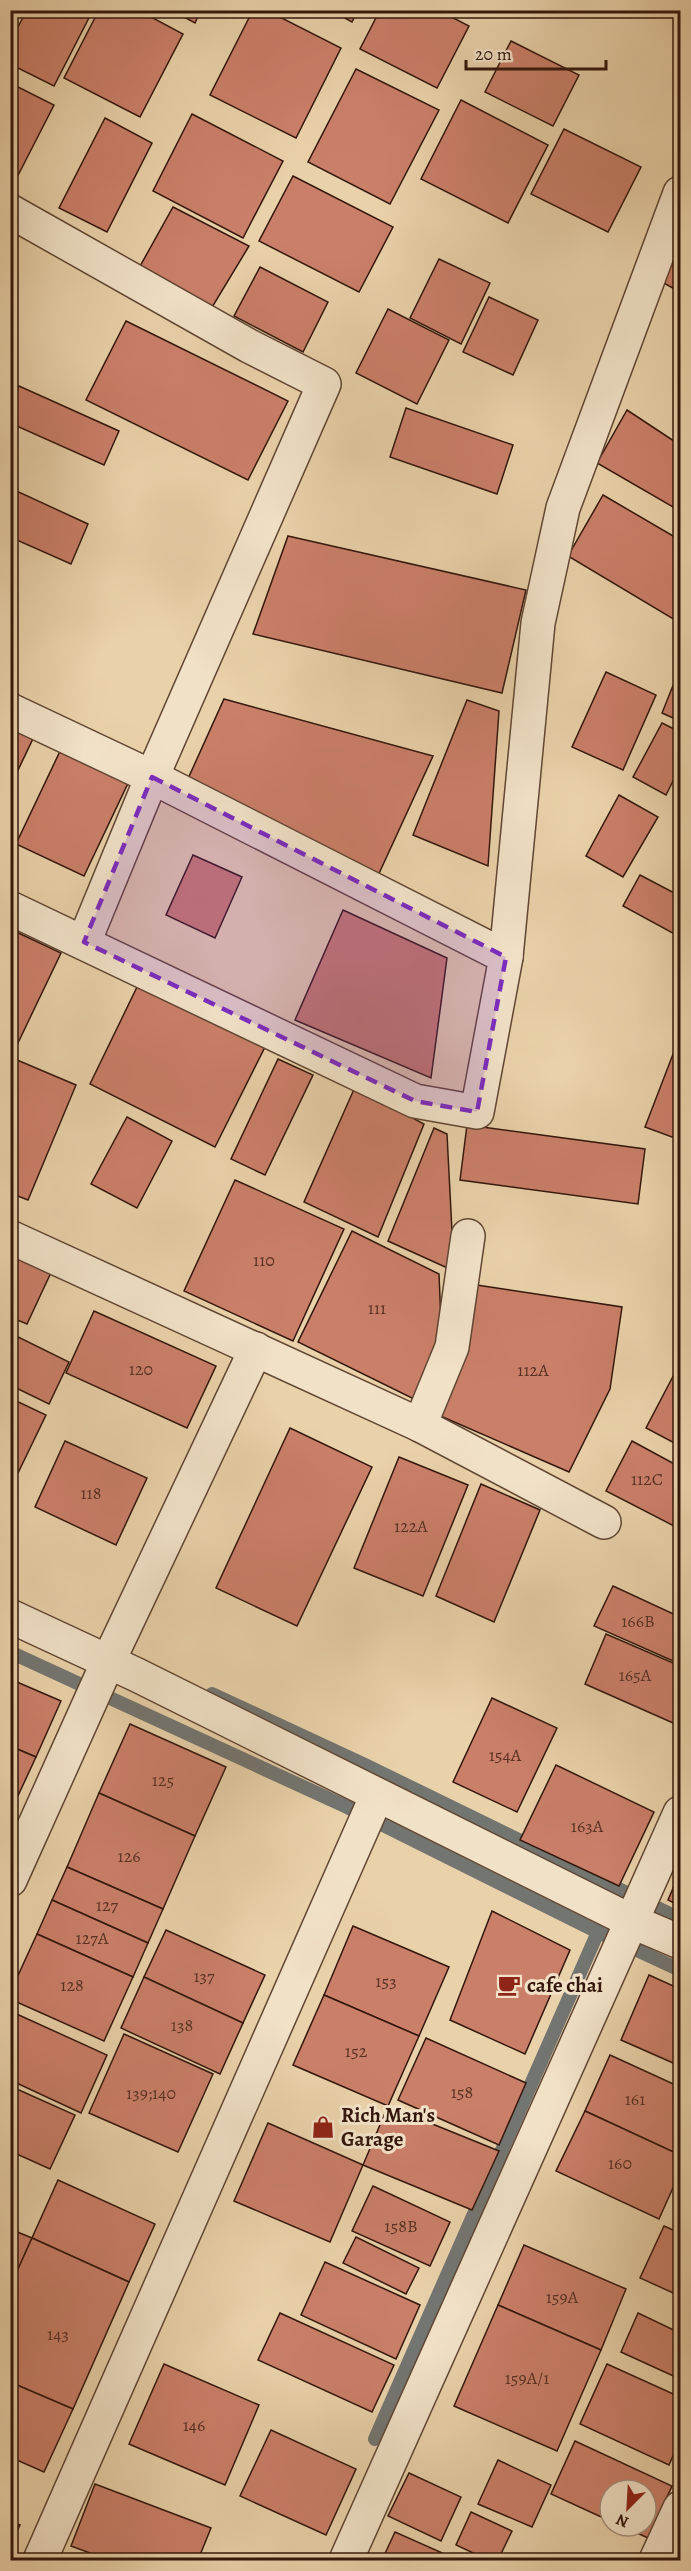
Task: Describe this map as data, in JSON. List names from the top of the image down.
{
  "places": {
    "cafe": ["cafe chai"],
    "shop": ["Rich Man's Garage"]
  },
  "house_numbers": [
    "110",
    "111",
    "120",
    "112A",
    "112C",
    "118",
    "122A",
    "166B",
    "165A",
    "154A",
    "125",
    "163A",
    "126",
    "127",
    "127A",
    "137",
    "153",
    "128",
    "138",
    "152",
    "158",
    "139;140",
    "161",
    "160",
    "158B",
    "159A",
    "143",
    "159A/1",
    "146"
  ],
  "scale_bar": "20 m",
  "north": "bottom left"
}
